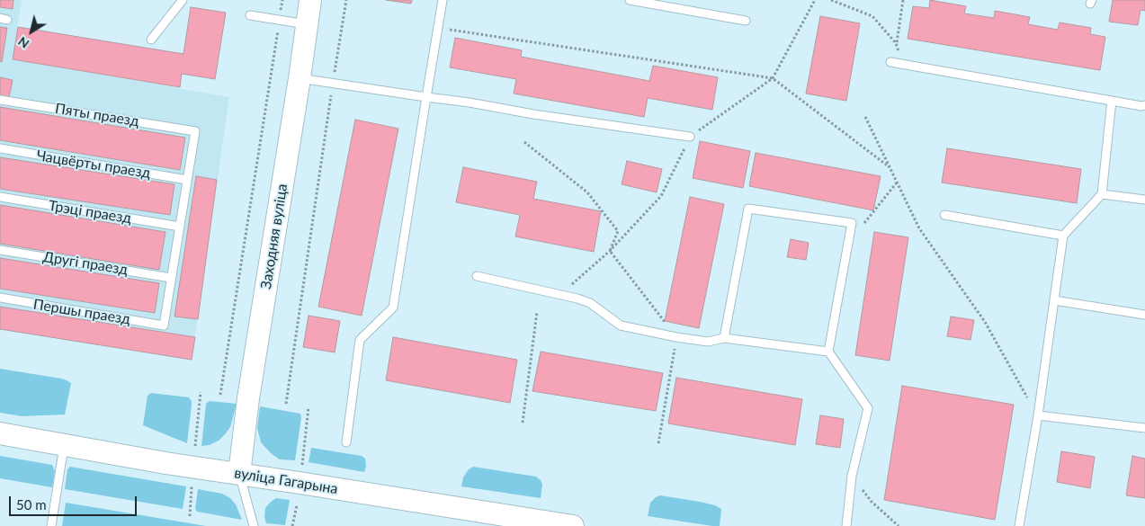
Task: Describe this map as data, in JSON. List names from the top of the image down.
{
  "streets": {
    "main road": ["Заходняя вуліца", "вуліца Гагарына"],
    "lane": [
      "Пяты праезд",
      "Чацвёрты праезд",
      "Трэці праезд",
      "Другі праезд",
      "Першы праезд"
    ]
  },
  "crossings": [
    ["Пяты праезд", "Чацвёрты праезд"],
    ["Заходняя вуліца", "вуліца Гагарына"],
    ["Другі праезд", "Першы праезд"]
  ],
  "scale_bar": "50 m",
  "north": "bottom left"
}
